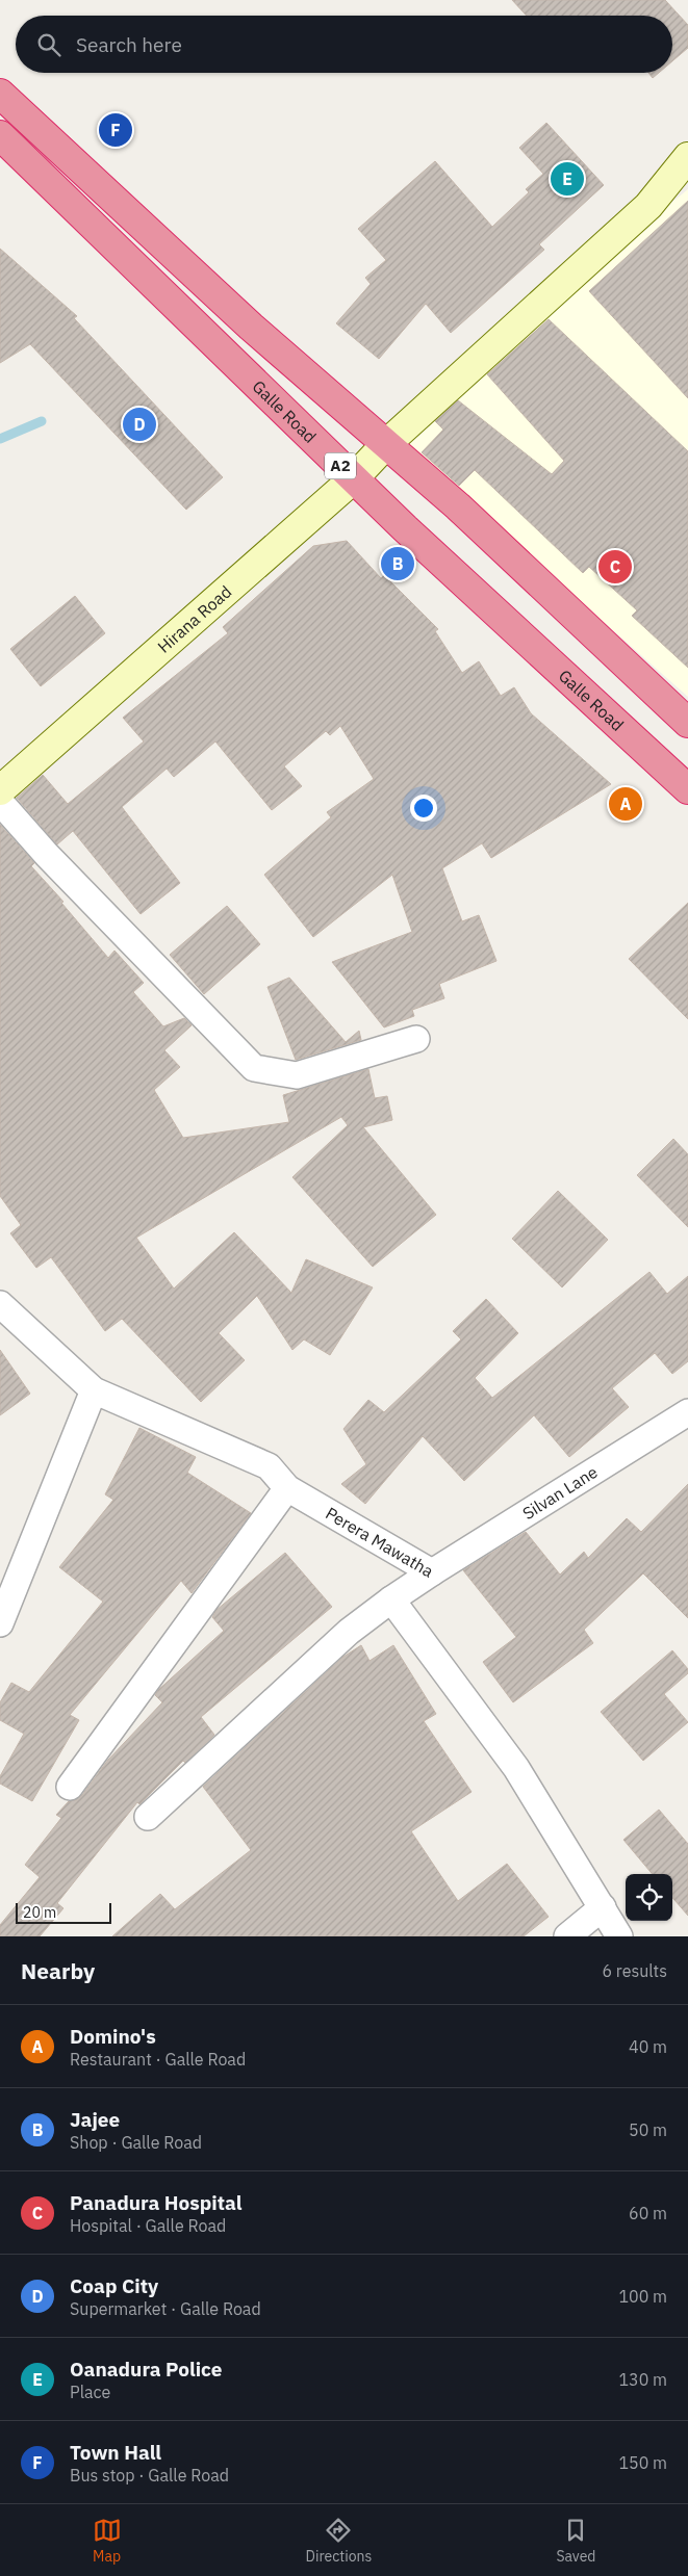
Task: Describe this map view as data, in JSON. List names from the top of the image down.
{
  "streets": {
    "highway": ["Galle Road", "A2"],
    "street": ["Hirana Road", "Silvan Lane", "Perera Mawatha"]
  },
  "crossings": [
    ["Galle Road", "Hirana Road"],
    ["Silvan Lane", "Perera Mawatha"]
  ],
  "scale_bar": "20 m",
  "page": {
    "search": "Search here",
    "pins": [
      "F",
      "E",
      "D",
      "B",
      "C",
      "A"
    ],
    "scale": "20 m",
    "heading": ["Nearby", "6 results"],
    "list": [
      {
        "mark": "A",
        "name": "Domino's",
        "note": "Restaurant · Galle Road",
        "value": "40 m"
      },
      {
        "mark": "B",
        "name": "Jajee",
        "note": "Shop · Galle Road",
        "value": "50 m"
      },
      {
        "mark": "C",
        "name": "Panadura Hospital",
        "note": "Hospital · Galle Road",
        "value": "60 m"
      },
      {
        "mark": "D",
        "name": "Coap City",
        "note": "Supermarket · Galle Road",
        "value": "100 m"
      },
      {
        "mark": "E",
        "name": "Oanadura Police",
        "note": "Place",
        "value": "130 m"
      },
      {
        "mark": "F",
        "name": "Town Hall",
        "note": "Bus stop · Galle Road",
        "value": "150 m"
      }
    ],
    "nav": ["Map", "Directions", "Saved"]
  }
}
